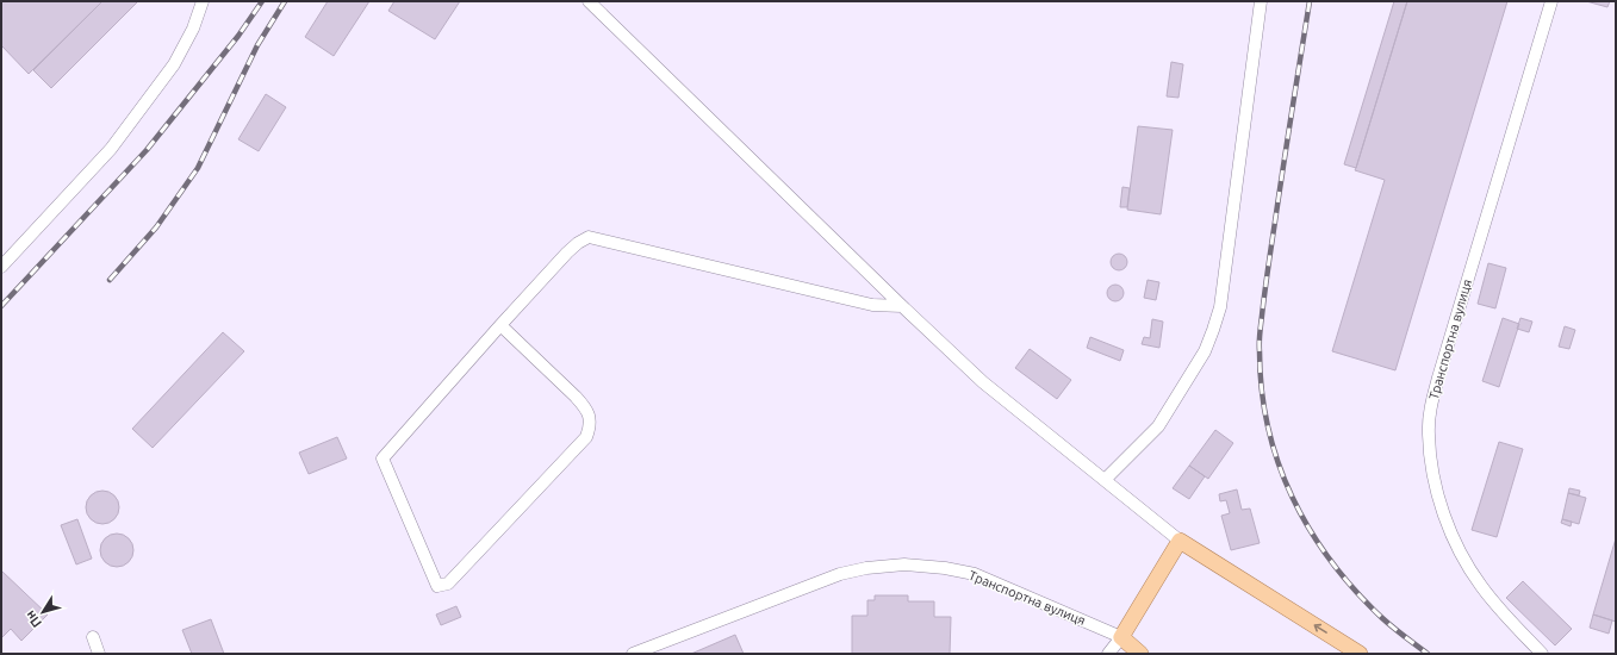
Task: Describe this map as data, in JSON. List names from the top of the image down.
{
  "streets": {
    "street": ["Транспортна вулиця"]
  },
  "north": "bottom left"
}
